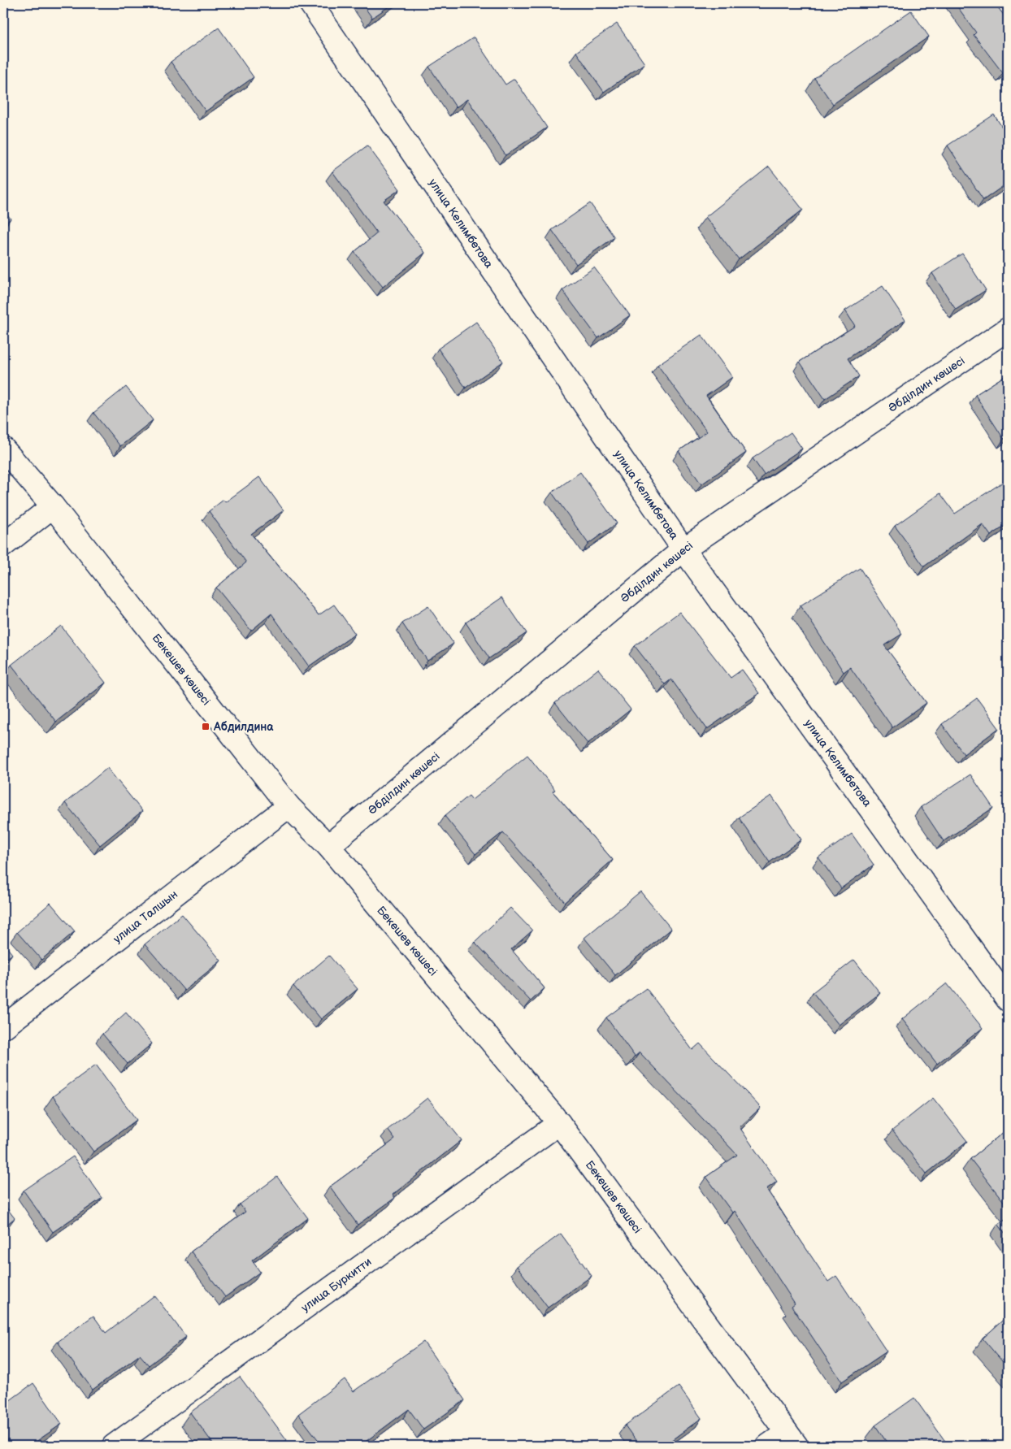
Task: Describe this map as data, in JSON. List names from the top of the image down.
{
  "streets": {
    "street": [
      "улица Келимбетова",
      "Әбділдин көшесі",
      "Бекешев көшесі",
      "улица Талшын",
      "улица Буркитти"
    ]
  },
  "crossings": [
    ["улица Келимбетова", "Әбділдин көшесі"],
    ["Әбділдин көшесі", "Бекешев көшесі"],
    ["Бекешев көшесі", "улица Талшын"],
    ["Бекешев көшесі", "улица Буркитти"]
  ],
  "places": {
    "transit": ["Абдилдина"]
  }
}
